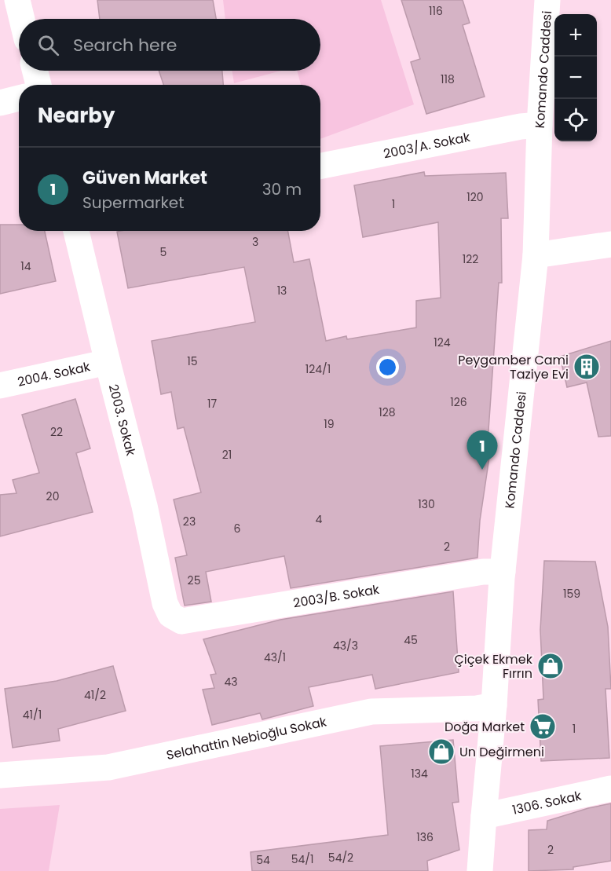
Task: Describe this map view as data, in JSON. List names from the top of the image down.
{
  "streets": {
    "street": [
      "Komando Caddesi",
      "2003/A. Sokak",
      "2004. Sokak",
      "2003. Sokak",
      "2003/B. Sokak",
      "Selahattin Nebioğlu Sokak",
      "1306. Sokak"
    ]
  },
  "crossings": [
    ["Komando Caddesi", "2003/A. Sokak"],
    ["Komando Caddesi", "2003/B. Sokak"],
    ["Komando Caddesi", "Selahattin Nebioğlu Sokak"],
    ["Komando Caddesi", "1306. Sokak"],
    ["2004. Sokak", "2003. Sokak"],
    ["2003. Sokak", "2003/B. Sokak"]
  ],
  "places": {
    "building": ["Peygamber Cami Taziye Evi"],
    "shop": ["Çiçek Ekmek Fırrın", "Un Değirmeni"],
    "supermarket": ["Doğa Market"]
  },
  "house_numbers": [
    "116",
    "118",
    "120",
    "1",
    "3",
    "5",
    "122",
    "14",
    "13",
    "124",
    "15",
    "124/1",
    "126",
    "17",
    "128",
    "19",
    "22",
    "21",
    "20",
    "130",
    "4",
    "23",
    "6",
    "2",
    "25",
    "159",
    "45",
    "43/3",
    "43/1",
    "43",
    "41/2",
    "41/1",
    "1",
    "134",
    "136",
    "2",
    "54/2",
    "54/1",
    "54"
  ],
  "page": {
    "map_buttons": ["+", "−"],
    "search": "Search here",
    "heading": "Nearby",
    "list": [
      {
        "mark": "1",
        "name": "Güven Market",
        "note": "Supermarket",
        "value": "30 m"
      }
    ],
    "pins": "1"
  }
}
